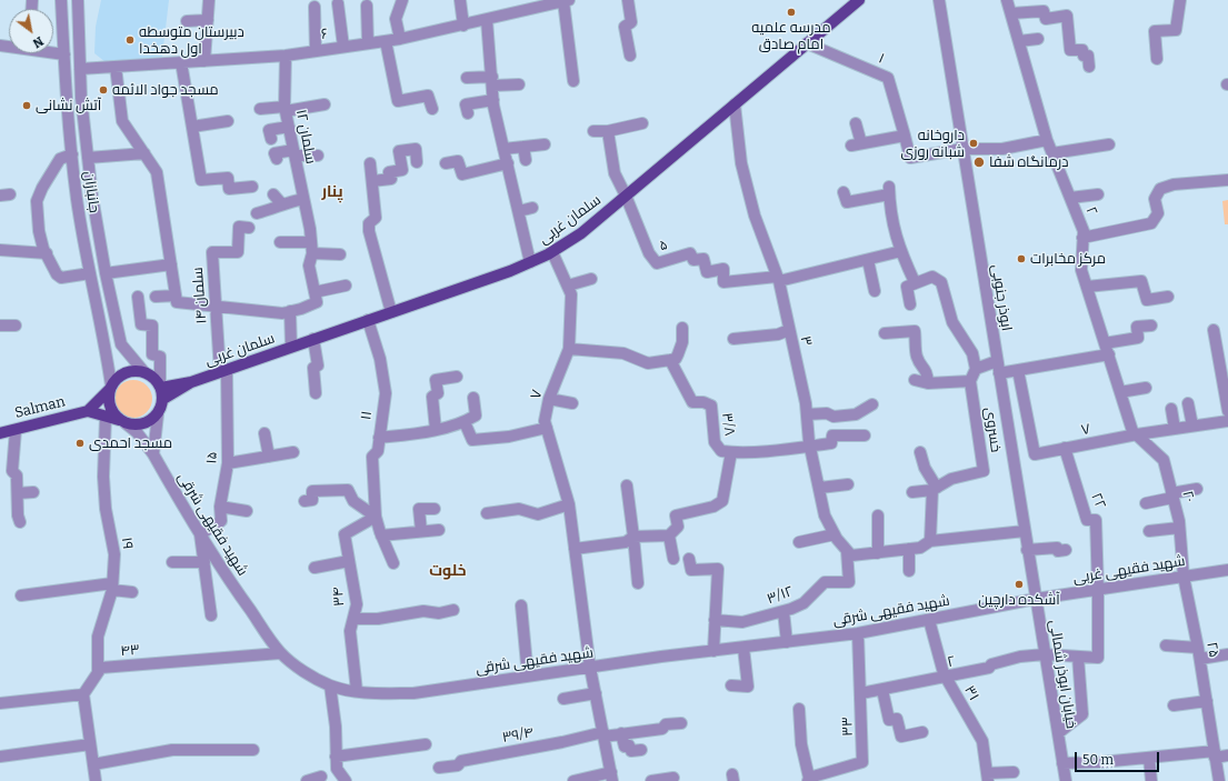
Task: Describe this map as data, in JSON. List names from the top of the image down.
{
  "streets": {
    "main road": ["سلمان غربی", "Salman"],
    "street": [
      "۶",
      "۱",
      "سلمان ۱۲",
      "جانبازان",
      "۲",
      "۵",
      "سلمان ۱۴",
      "ابوذر جنوبی",
      "۳",
      "۷",
      "۱۱",
      "۳/۸",
      "خسروی",
      "۱۵",
      "۲۰",
      "۲۲",
      "شهید فقیهی شرقی",
      "۱۹",
      "شهید فقیهی غربی",
      "۳/۱۲",
      "۳۴",
      "۲۵",
      "۴۳",
      "خیابان ابوذر شمالی",
      "۳۱",
      "۳۳",
      "۳۹/۴"
    ]
  },
  "crossings": [
    ["۶", "سلمان ۱۲"],
    ["۶", "جانبازان"],
    ["۱", "سلمان غربی"],
    ["جانبازان", "سلمان غربی"],
    ["جانبازان", "شهید فقیهی شرقی"],
    ["۲", "۷"],
    ["۲", "۲۰"],
    ["۲", "۲۲"],
    ["۲", "شهید فقیهی غربی"],
    ["۲", "خیابان ابوذر شمالی"],
    ["۲", "۳۱"],
    ["۲", "۳۳"],
    ["سلمان غربی", "۵"],
    ["سلمان غربی", "سلمان ۱۴"],
    ["سلمان غربی", "۳"],
    ["سلمان غربی", "۷"],
    ["سلمان غربی", "۱۱"],
    ["سلمان غربی", "۱۵"],
    ["سلمان غربی", "شهید فقیهی شرقی"],
    ["۵", "۳"],
    ["سلمان ۱۴", "۱۵"],
    ["ابوذر جنوبی", "شهید فقیهی شرقی"],
    ["ابوذر جنوبی", "شهید فقیهی غربی"],
    ["ابوذر جنوبی", "خیابان ابوذر شمالی"],
    ["۳", "۳/۸"],
    ["۳", "۳/۱۲"],
    ["۷", "۲۰"],
    ["۷", "۲۲"],
    ["۷", "شهید فقیهی شرقی"],
    ["۷", "۳۹/۴"],
    ["۱۱", "۳۴"],
    ["۱۵", "شهید فقیهی شرقی"],
    ["۲۰", "شهید فقیهی غربی"],
    ["۲۰", "۲۵"],
    ["۲۲", "شهید فقیهی غربی"],
    ["شهید فقیهی شرقی", "شهید فقیهی غربی"],
    ["شهید فقیهی شرقی", "۳۴"],
    ["شهید فقیهی شرقی", "۴۳"],
    ["شهید فقیهی شرقی", "خیابان ابوذر شمالی"],
    ["شهید فقیهی شرقی", "۳۱"],
    ["شهید فقیهی شرقی", "۳۳"],
    ["۱۹", "۴۳"],
    ["شهید فقیهی غربی", "۲۵"],
    ["شهید فقیهی غربی", "خیابان ابوذر شمالی"]
  ],
  "districts": ["پنار", "خلوت"],
  "places": [
    "مدرسه علمیه امام صادق",
    "دبیرستان متوسطه اول دهخدا",
    "مسجد جواد الائمه",
    "آتش نشانی",
    "داروخانه شبانه روزی",
    "درمانگاه شفا",
    "مرکز مخابرات",
    "مسجد احمدی",
    "آشکده دارچین"
  ],
  "scale_bar": "50 m",
  "north": "bottom right"
}
